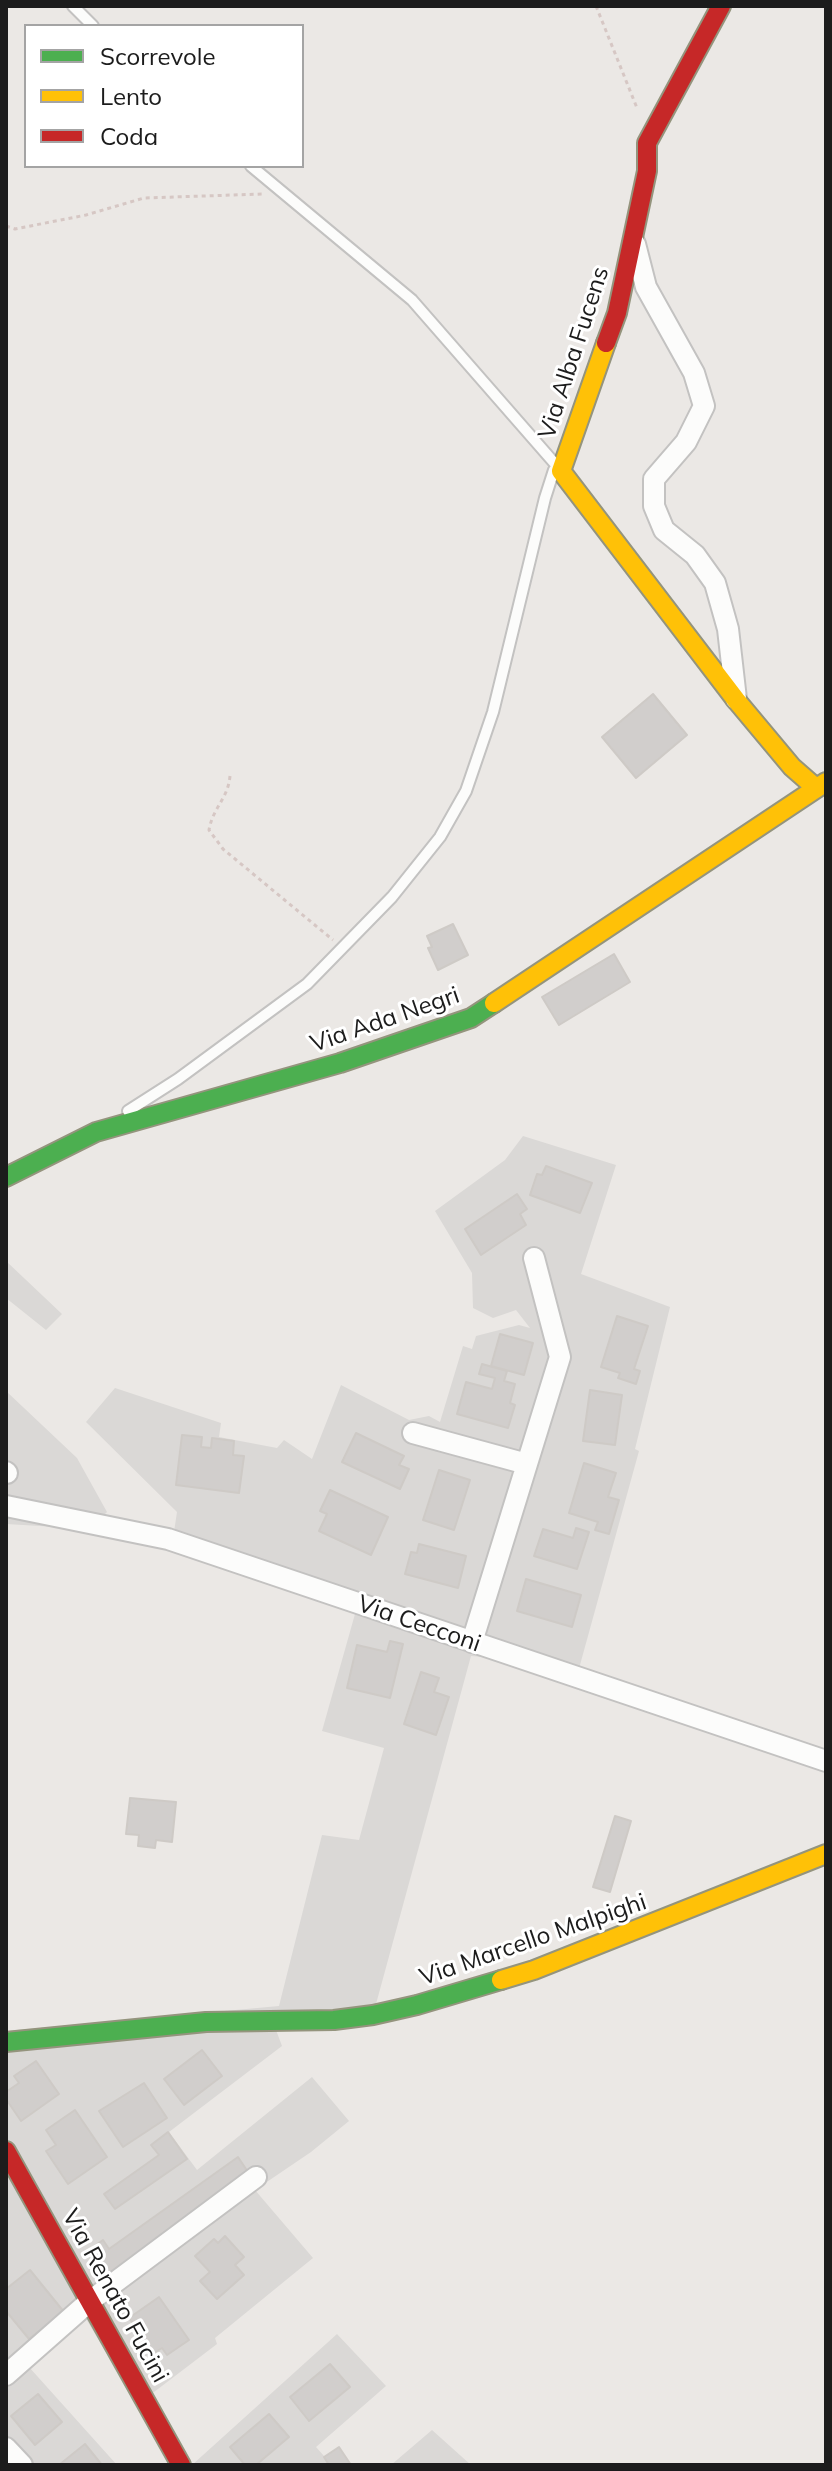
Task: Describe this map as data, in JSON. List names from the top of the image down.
{
  "streets": {
    "street": [
      "Via Alba Fucens",
      "Via Ada Negri",
      "Via Cecconi",
      "Via Marcello Malpighi",
      "Via Renato Fucini"
    ]
  },
  "crossings": [
    ["Via Alba Fucens", "Via Ada Negri"]
  ],
  "legend": ["Scorrevole", "Lento", "Coda"]
}
